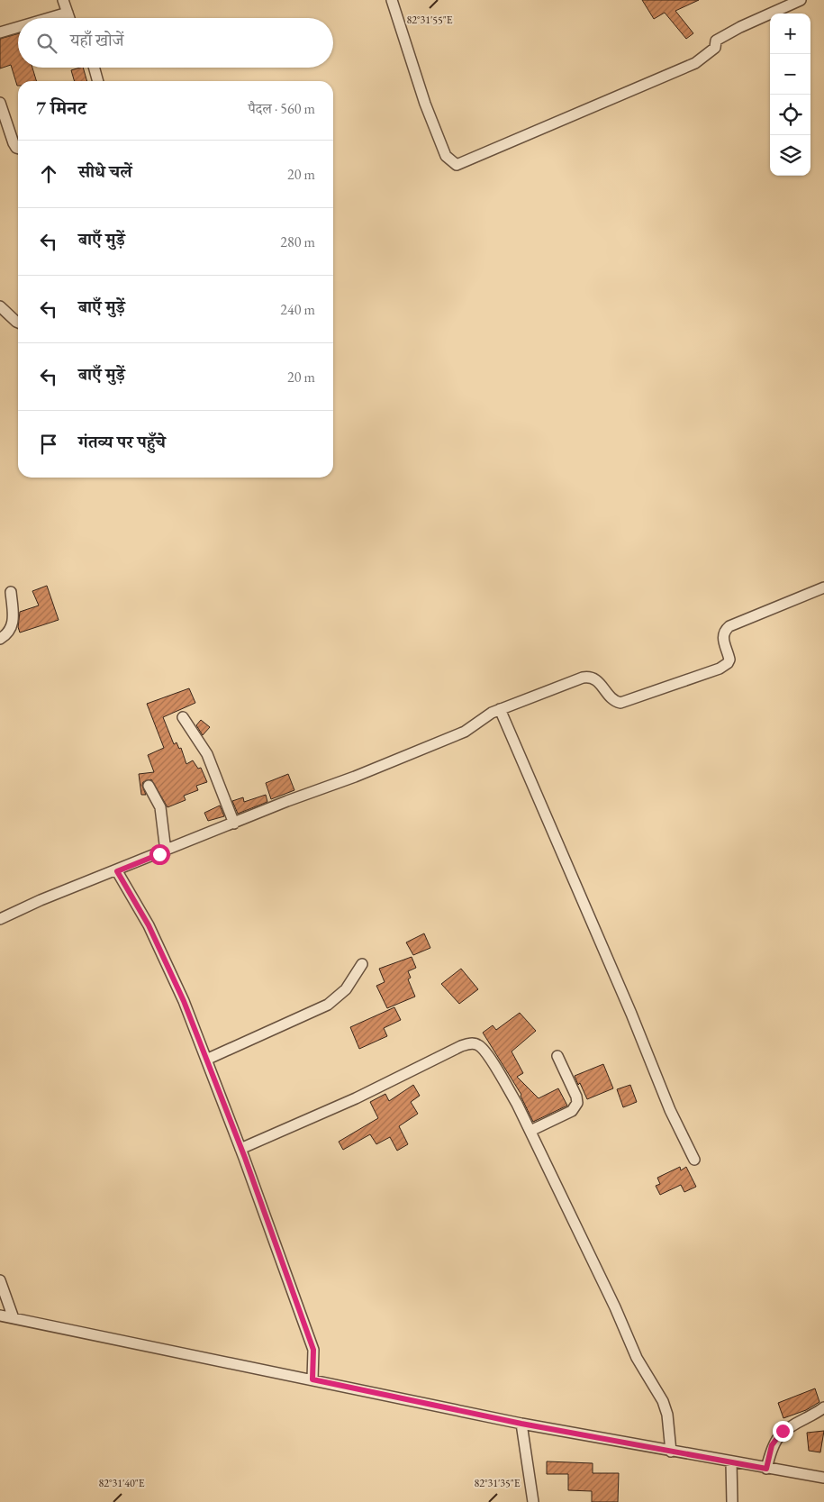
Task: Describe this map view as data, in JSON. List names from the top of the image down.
{
  "page": {
    "map_buttons": ["+", "−"],
    "search": "यहाँ खोजें",
    "heading": ["7 मिनट", "पैदल · 560 m"],
    "list": [
      ["सीधे चलें", "20 m"],
      ["बाएँ मुड़ें", "280 m"],
      ["बाएँ मुड़ें", "240 m"],
      ["बाएँ मुड़ें", "20 m"],
      "गंतव्य पर पहुँचे"
    ]
  },
  "coordinates": ["82°31'55\"E", "82°31'40\"E", "82°31'35\"E"]
}
